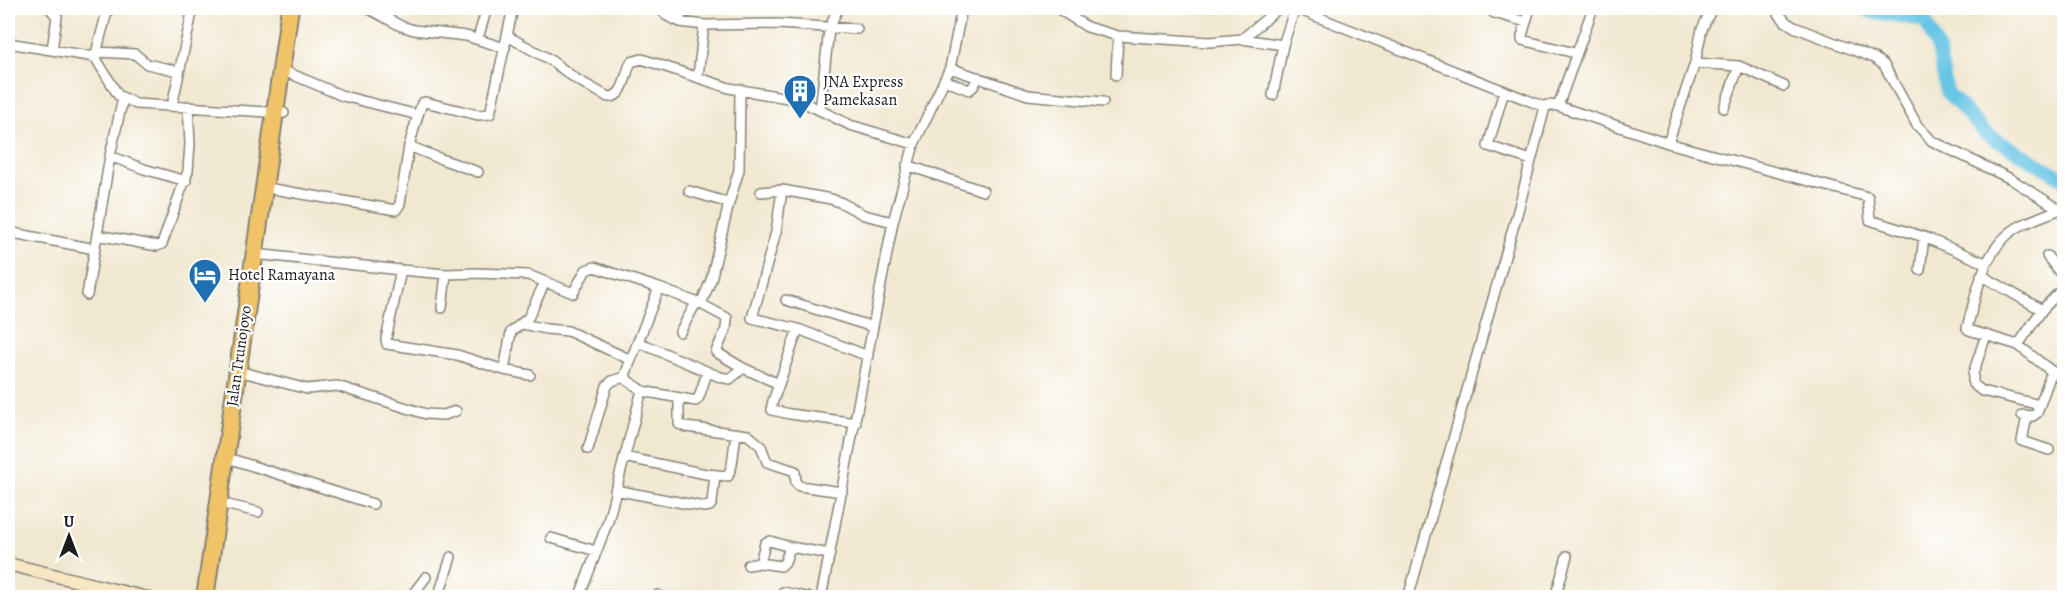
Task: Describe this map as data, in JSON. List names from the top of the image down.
{
  "streets": {
    "highway": ["Jalan Trunojoyo"]
  },
  "places": {
    "building": ["JNA Express Pamekasan"],
    "hotel": ["Hotel Ramayana"]
  },
  "north": "top"
}
